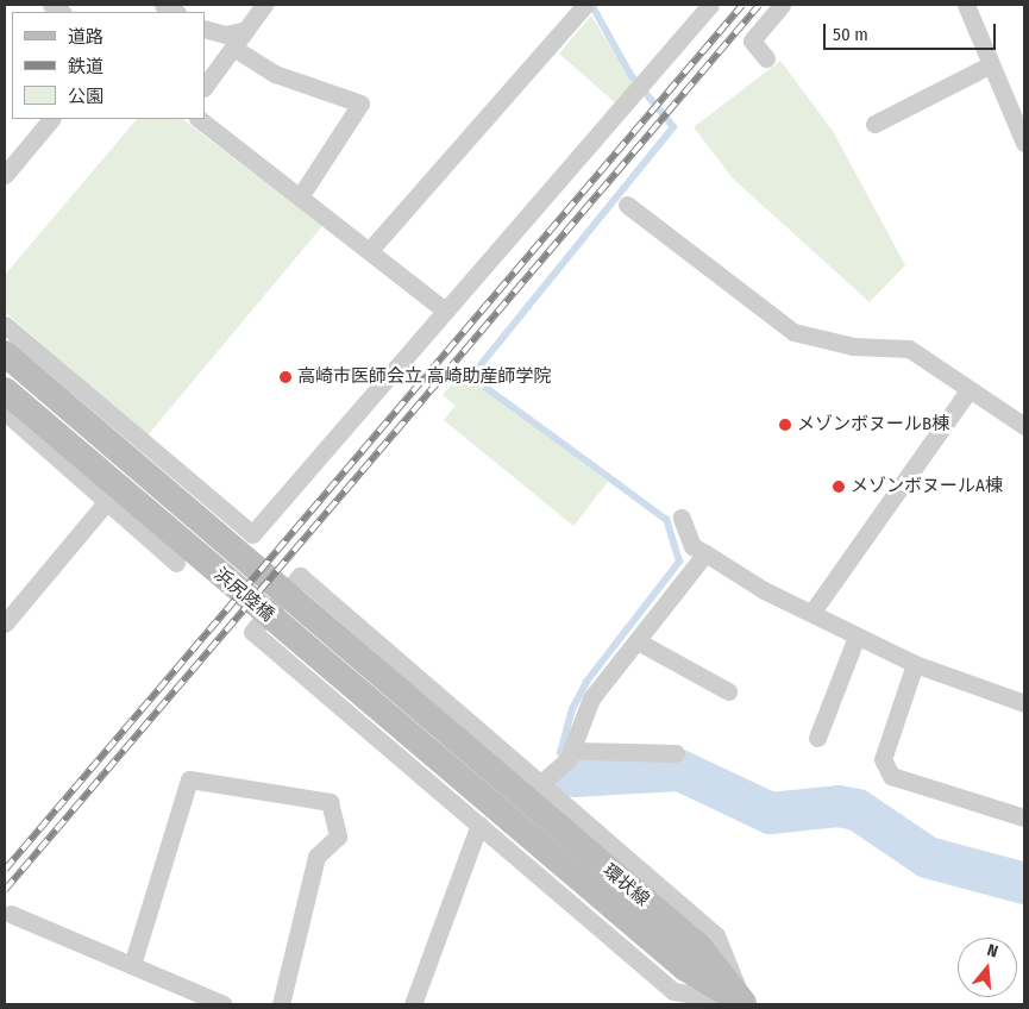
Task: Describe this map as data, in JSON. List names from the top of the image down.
{
  "streets": {
    "street": ["浜尻陸橋", "環状線"]
  },
  "crossings": [
    ["浜尻陸橋", "環状線"]
  ],
  "places": ["高崎市医師会立 高崎助産師学院", "メゾンボヌールB棟", "メゾンボヌールA棟"],
  "legend": ["道路", "鉄道", "公園"],
  "scale_bar": "50 m",
  "north": "top"
}
